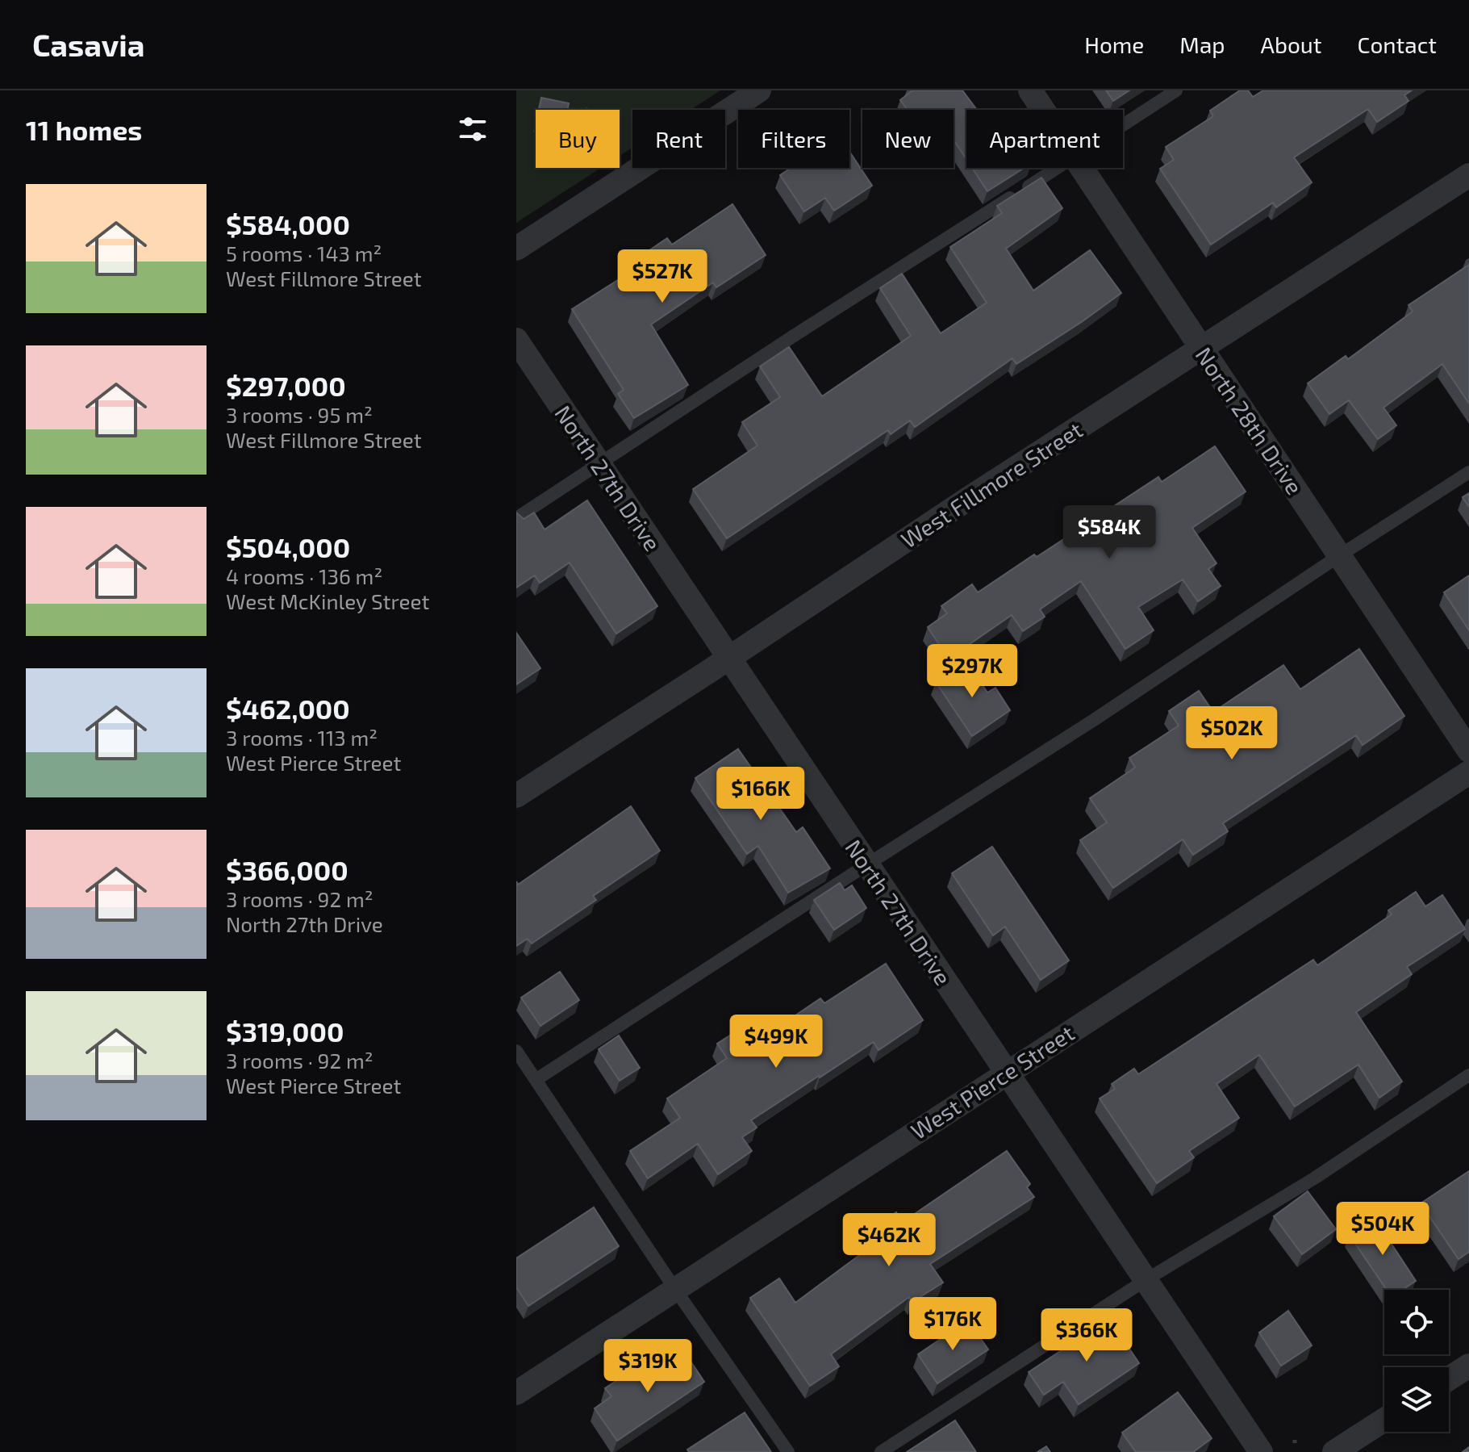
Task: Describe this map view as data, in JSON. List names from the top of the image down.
{
  "streets": {
    "street": [
      "North 28th Drive",
      "North 27th Drive",
      "West Fillmore Street",
      "West Pierce Street"
    ]
  },
  "crossings": [
    ["North 28th Drive", "West Fillmore Street"],
    ["North 27th Drive", "West Fillmore Street"],
    ["North 27th Drive", "West Pierce Street"]
  ],
  "page": {
    "header": "Casavia",
    "nav": [
      "Home",
      "Map",
      "About",
      "Contact"
    ],
    "heading": "11 homes",
    "chip": [
      "Buy",
      "Rent",
      "Filters",
      "New",
      "Apartment"
    ],
    "list": [
      {
        "name": "$584,000",
        "note": "5 rooms · 143 m² · West Fillmore Street"
      },
      {
        "name": "$297,000",
        "note": "3 rooms · 95 m² · West Fillmore Street"
      },
      {
        "name": "$504,000",
        "note": "4 rooms · 136 m² · West McKinley Street"
      },
      {
        "name": "$462,000",
        "note": "3 rooms · 113 m² · West Pierce Street"
      },
      {
        "name": "$366,000",
        "note": "3 rooms · 92 m² · North 27th Drive"
      },
      {
        "name": "$319,000",
        "note": "3 rooms · 92 m² · West Pierce Street"
      }
    ],
    "price": [
      "$527K",
      "$584K",
      "$297K",
      "$502K",
      "$166K",
      "$499K",
      "$504K",
      "$462K",
      "$176K",
      "$366K",
      "$319K"
    ]
  }
}
